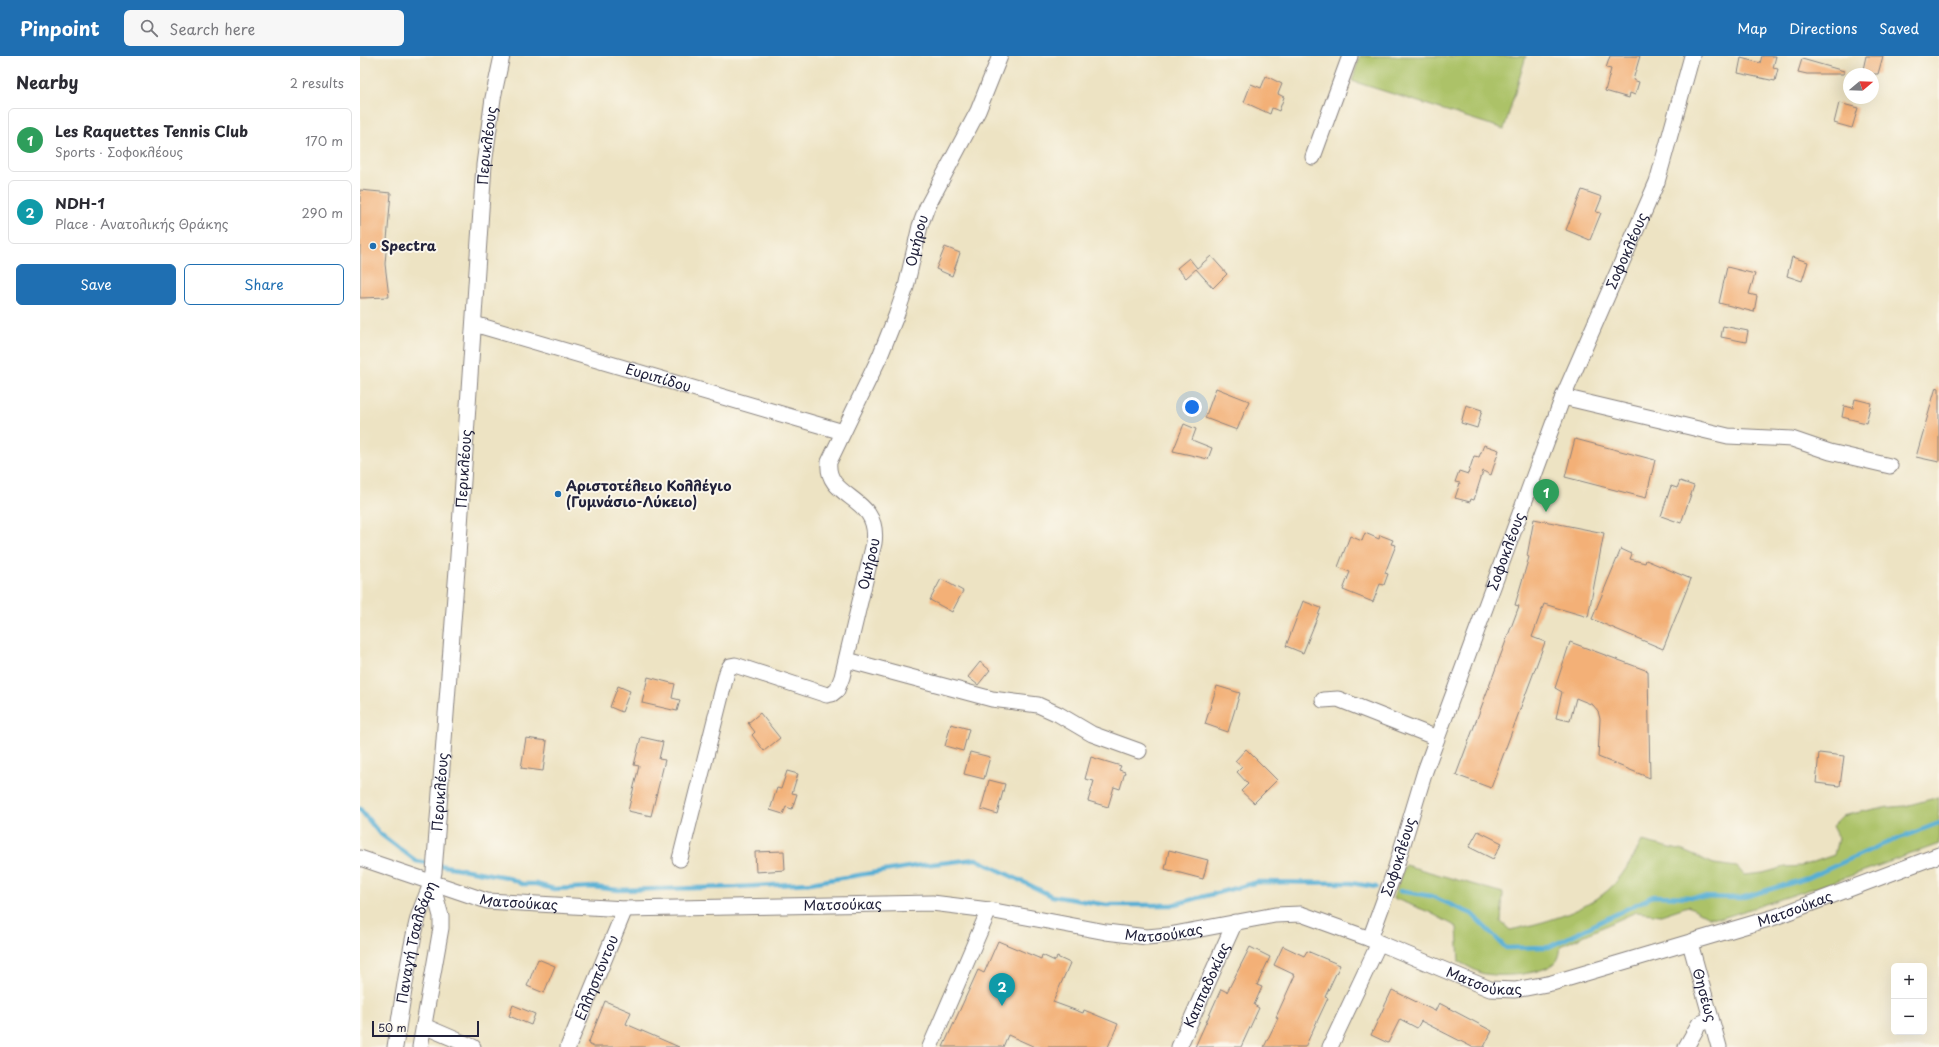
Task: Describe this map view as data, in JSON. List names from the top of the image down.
{
  "streets": {
    "street": [
      "Περικλέους",
      "Ομήρου",
      "Σοφοκλέους",
      "Ευριπίδου",
      "Ματσούκας",
      "Παναγή Τσαλδάρη",
      "Ελλησπόντου",
      "Καππαδοκίας",
      "Θησέως"
    ]
  },
  "crossings": [
    ["Περικλέους", "Ευριπίδου"],
    ["Περικλέους", "Ματσούκας"],
    ["Περικλέους", "Παναγή Τσαλδάρη"],
    ["Ομήρου", "Ευριπίδου"],
    ["Σοφοκλέους", "Ματσούκας"],
    ["Ματσούκας", "Παναγή Τσαλδάρη"],
    ["Ματσούκας", "Ελλησπόντου"],
    ["Ματσούκας", "Καππαδοκίας"],
    ["Ματσούκας", "Θησέως"]
  ],
  "places": ["Spectra", "Αριστοτέλειο Κολλέγιο (Γυμνάσιο-Λύκειο)"],
  "scale_bar": "50 m",
  "north": "right",
  "page": {
    "header": "Pinpoint",
    "search": "Search here",
    "nav": ["Map", "Directions", "Saved"],
    "heading": ["Nearby", "2 results"],
    "list": [
      {
        "mark": "1",
        "name": "Les Raquettes Tennis Club",
        "note": "Sports · Σοφοκλέους",
        "value": "170 m"
      },
      {
        "mark": "2",
        "name": "NDH-1",
        "note": "Place · Ανατολικής Θράκης",
        "value": "290 m"
      }
    ],
    "buttons": ["Save", "Share"],
    "pins": ["1", "2"],
    "map_buttons": ["+", "−"],
    "scale": "50 m"
  }
}
